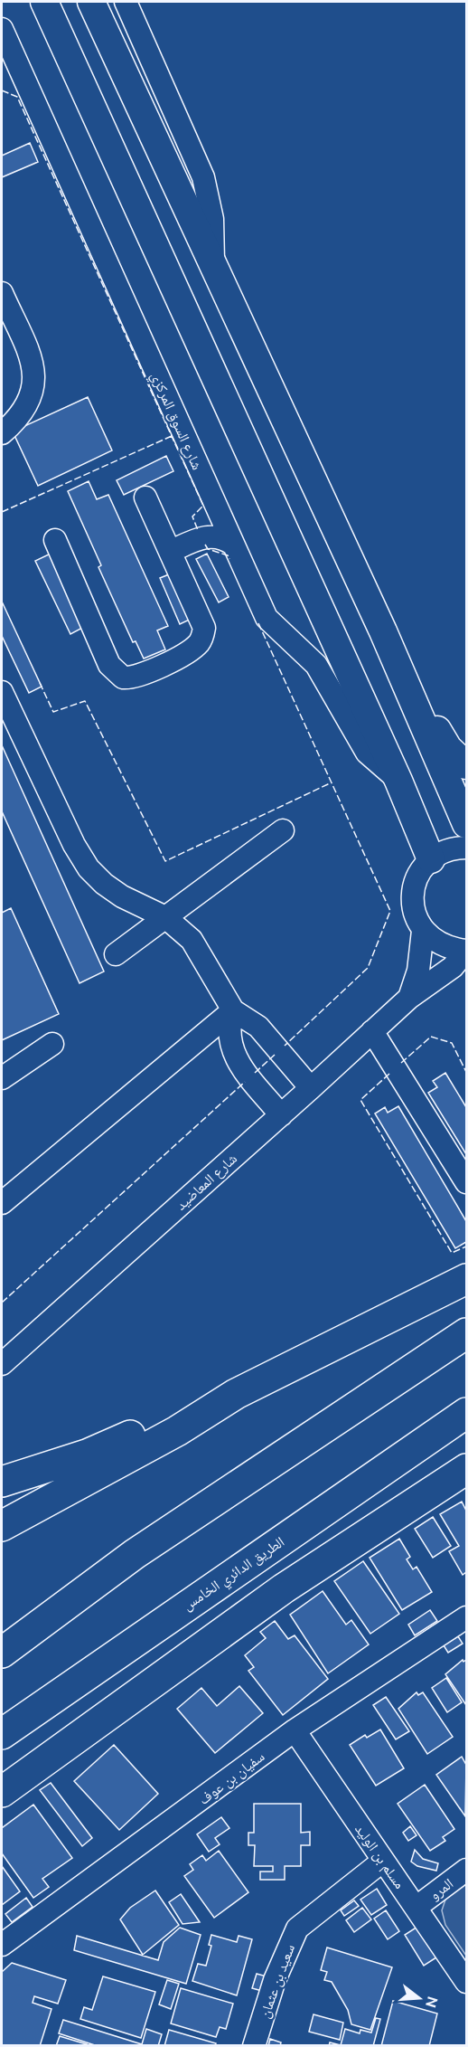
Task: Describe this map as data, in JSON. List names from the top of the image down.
{
  "streets": {
    "highway": ["الطريق الدائري الخامس"],
    "main road": ["شارع السوق المركزي"],
    "street": [
      "شارع المعاضيد",
      "سفيان بن عوف",
      "مسلم بن الوليد",
      "المرو",
      "سعيد بن عثمان"
    ]
  },
  "crossings": [
    ["سفيان بن عوف", "مسلم بن الوليد"],
    ["مسلم بن الوليد", "المرو"],
    ["مسلم بن الوليد", "سعيد بن عثمان"]
  ],
  "north": "right"
}
